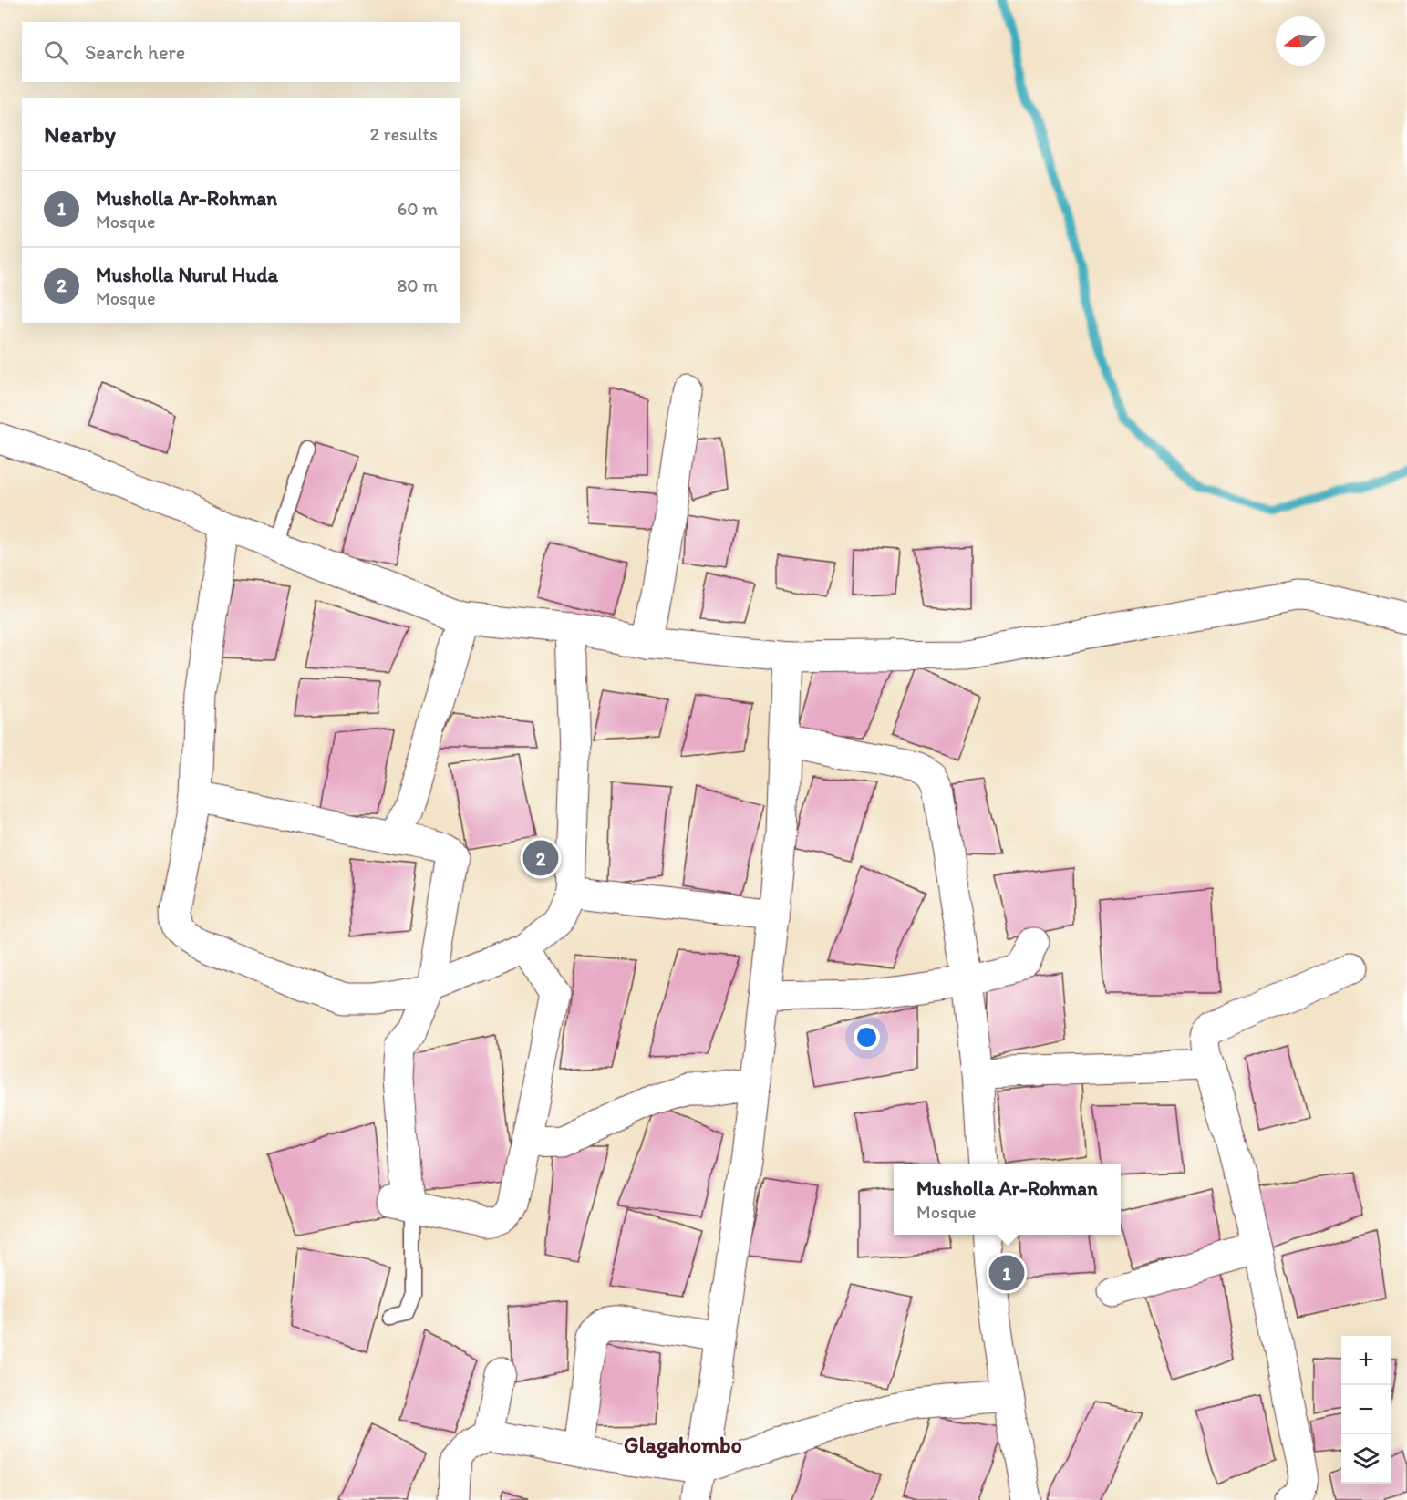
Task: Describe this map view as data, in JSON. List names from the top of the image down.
{
  "districts": ["Glagahombo"],
  "north": "left",
  "page": {
    "search": "Search here",
    "heading": ["Nearby", "2 results"],
    "list": [
      {
        "mark": "1",
        "name": "Musholla Ar-Rohman",
        "note": "Mosque",
        "value": "60 m"
      },
      {
        "mark": "2",
        "name": "Musholla Nurul Huda",
        "note": "Mosque",
        "value": "80 m"
      }
    ],
    "pins": ["2", "1"],
    "popup": ["Musholla Ar-Rohman", "Mosque"],
    "map_buttons": ["+", "−"]
  }
}
